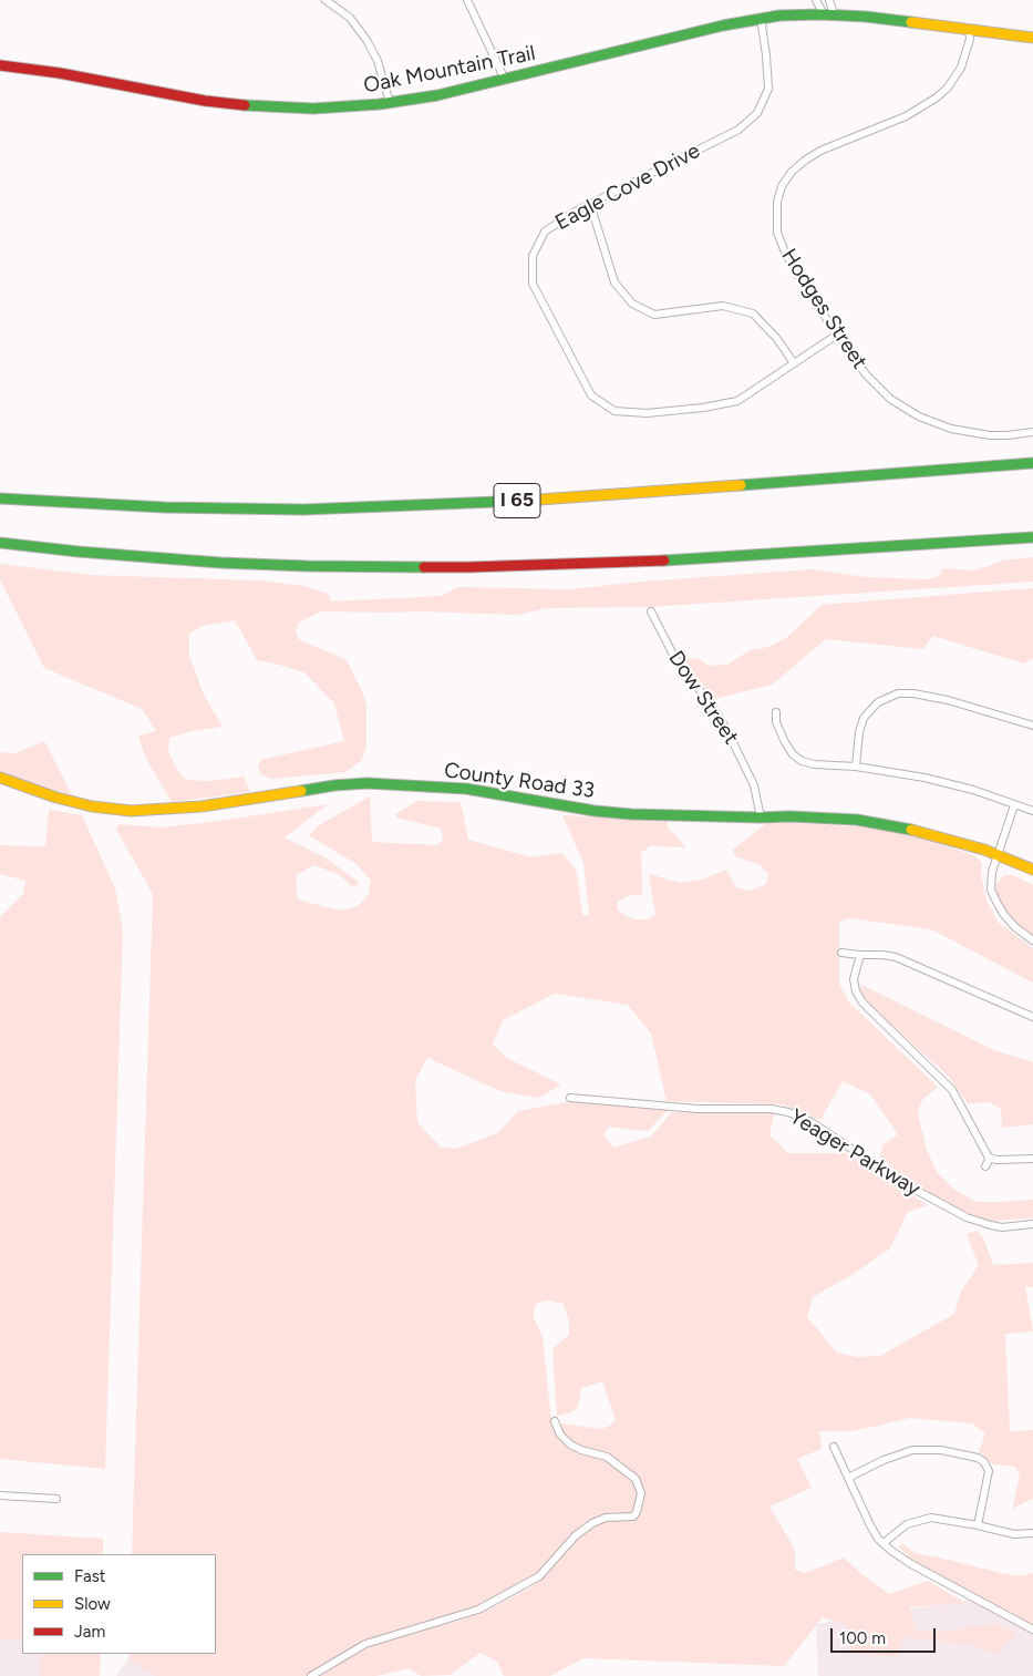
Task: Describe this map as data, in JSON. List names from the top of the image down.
{
  "streets": {
    "main road": ["Oak Mountain Trail", "I 65", "County Road 33"],
    "street": [
      "Eagle Cove Drive",
      "Hodges Street",
      "Dow Street",
      "Yeager Parkway"
    ]
  },
  "crossings": [
    ["Oak Mountain Trail", "Eagle Cove Drive"],
    ["Oak Mountain Trail", "Hodges Street"],
    ["Eagle Cove Drive", "Hodges Street"],
    ["Dow Street", "County Road 33"]
  ],
  "legend": ["Fast", "Slow", "Jam"],
  "scale_bar": "100 m"
}
